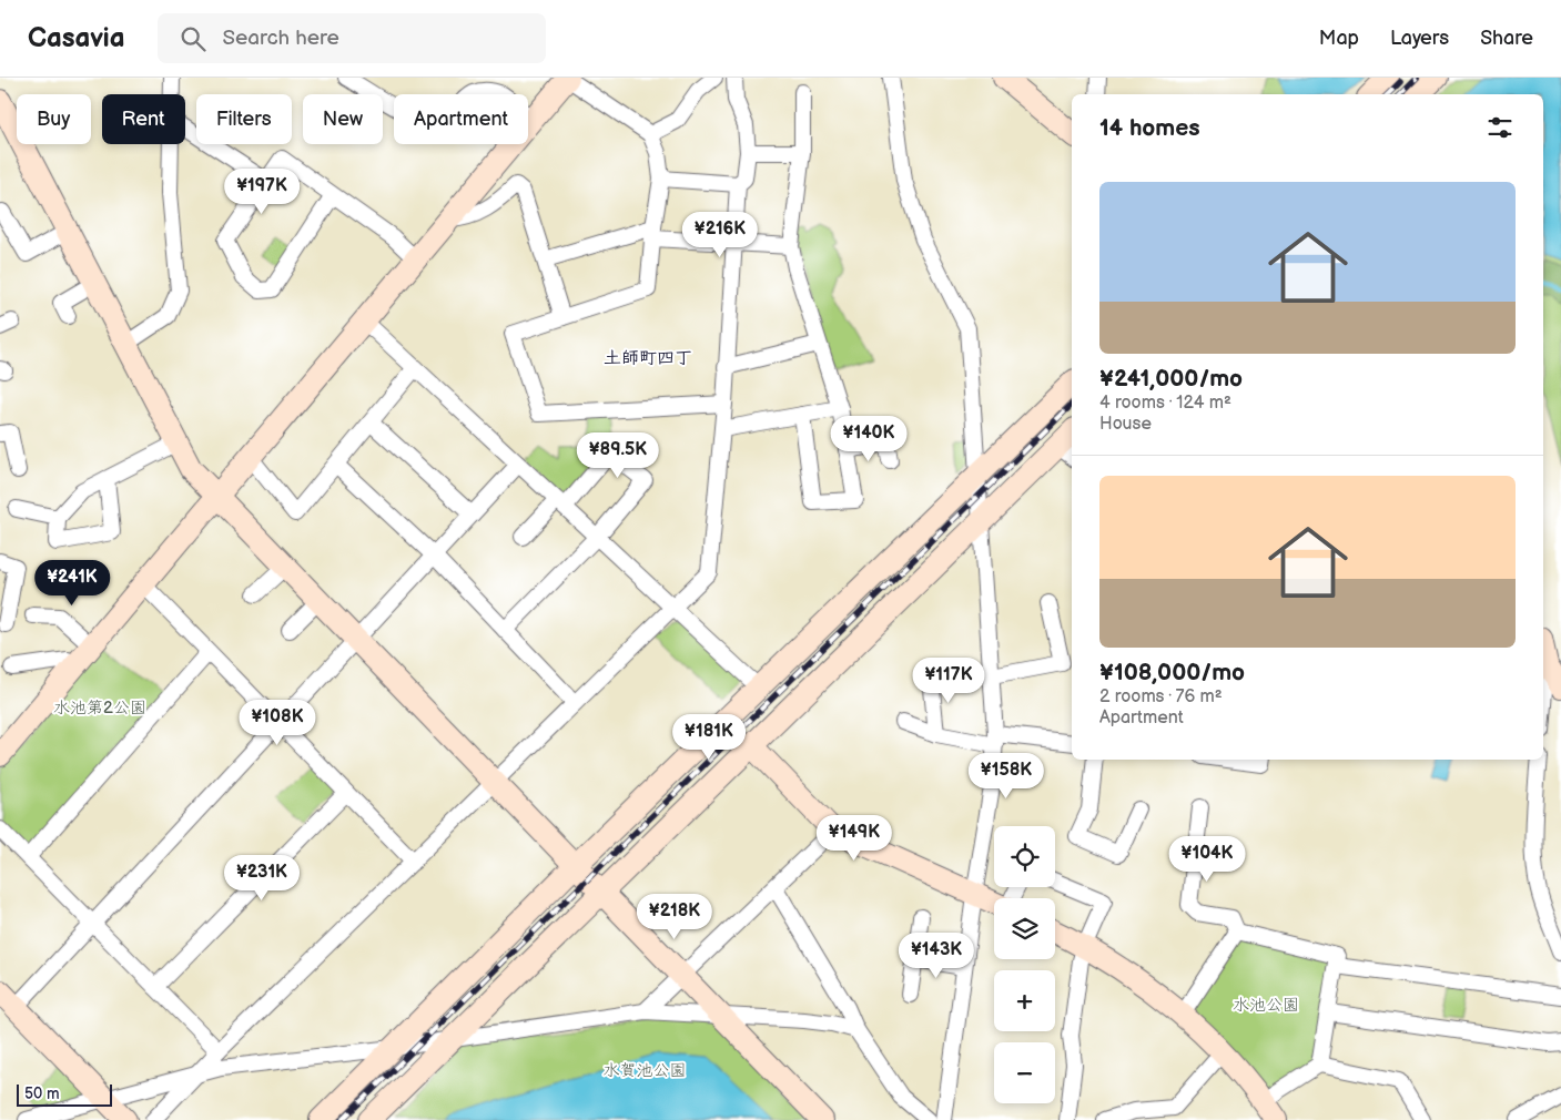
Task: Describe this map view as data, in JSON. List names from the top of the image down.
{
  "districts": ["土師町四丁"],
  "parks": ["水池第2公園", "水池公園", "水賀池公園"],
  "scale_bar": "50 m",
  "page": {
    "header": "Casavia",
    "search": "Search here",
    "nav": ["Map", "Layers", "Share"],
    "chip": [
      "Buy",
      "Rent",
      "Filters",
      "New",
      "Apartment"
    ],
    "heading": "14 homes",
    "list": [
      {
        "name": "¥241,000/mo",
        "note": "4 rooms · 124 m² · House"
      },
      {
        "name": "¥108,000/mo",
        "note": "2 rooms · 76 m² · Apartment"
      }
    ],
    "price": [
      "¥197K",
      "¥216K",
      "¥140K",
      "¥89.5K",
      "¥241K",
      "¥117K",
      "¥108K",
      "¥181K",
      "¥158K",
      "¥149K",
      "¥104K",
      "¥231K",
      "¥218K",
      "¥143K"
    ],
    "map_buttons": ["+", "−"],
    "scale": "50 m"
  }
}
